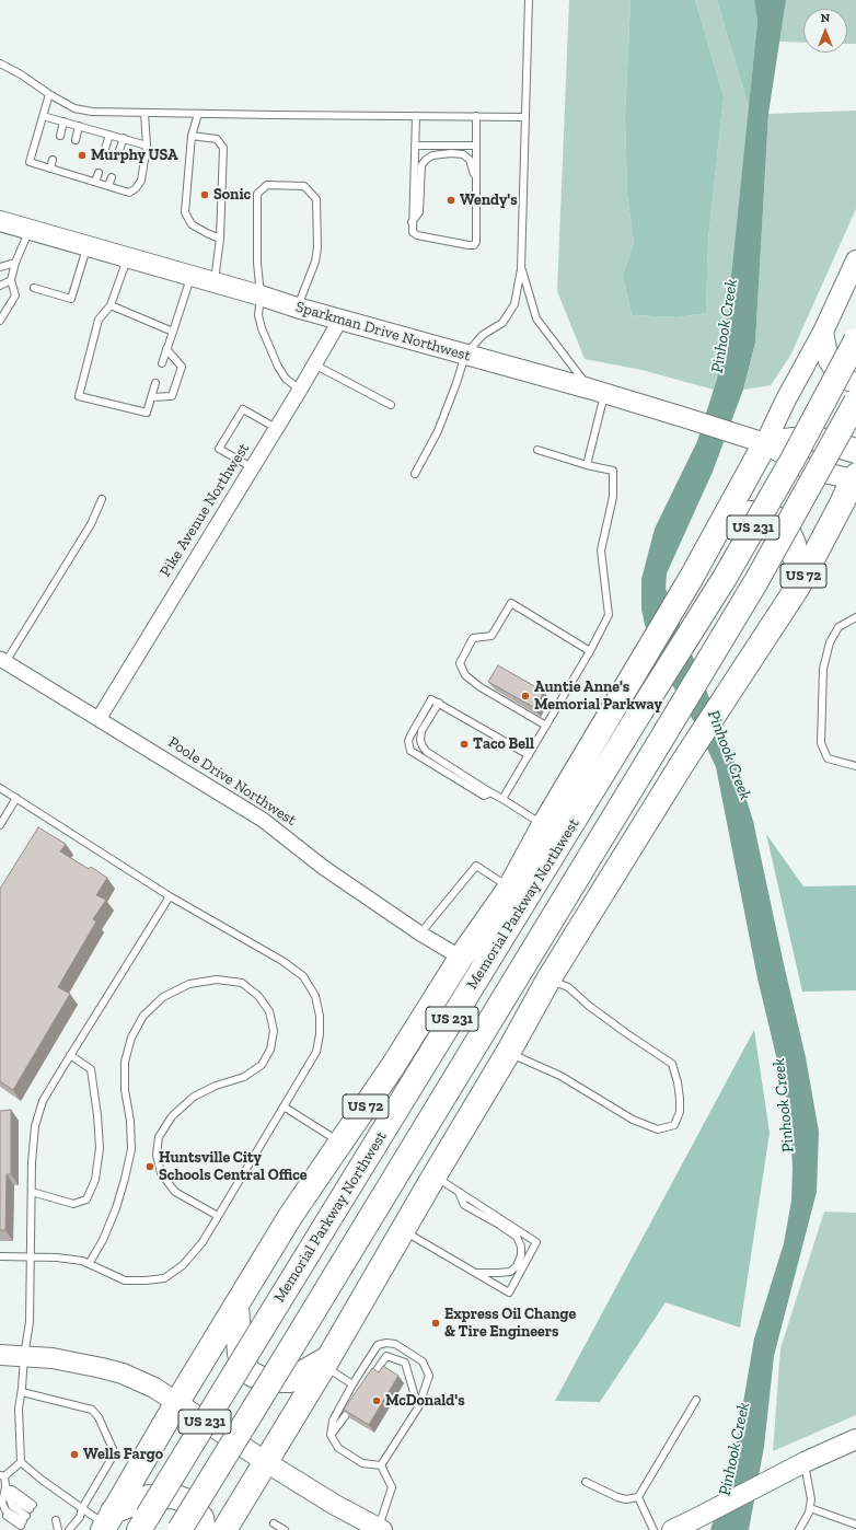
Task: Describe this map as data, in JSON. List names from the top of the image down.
{
  "streets": {
    "highway": [
      "Sparkman Drive Northwest",
      "US 231",
      "US 72",
      "Memorial Parkway Northwest"
    ],
    "street": ["Pike Avenue Northwest", "Poole Drive Northwest"]
  },
  "crossings": [
    ["Sparkman Drive Northwest", "Pike Avenue Northwest"],
    ["Sparkman Drive Northwest", "US 72"],
    ["Pike Avenue Northwest", "Poole Drive Northwest"],
    ["US 72", "Poole Drive Northwest"]
  ],
  "water": ["Pinhook Creek"],
  "places": [
    "Murphy USA",
    "Sonic",
    "Wendy's",
    "Auntie Anne's Memorial Parkway",
    "Taco Bell",
    "Huntsville City Schools Central Office",
    "Express Oil Change & Tire Engineers",
    "McDonald's",
    "Wells Fargo"
  ],
  "north": "top"
}
